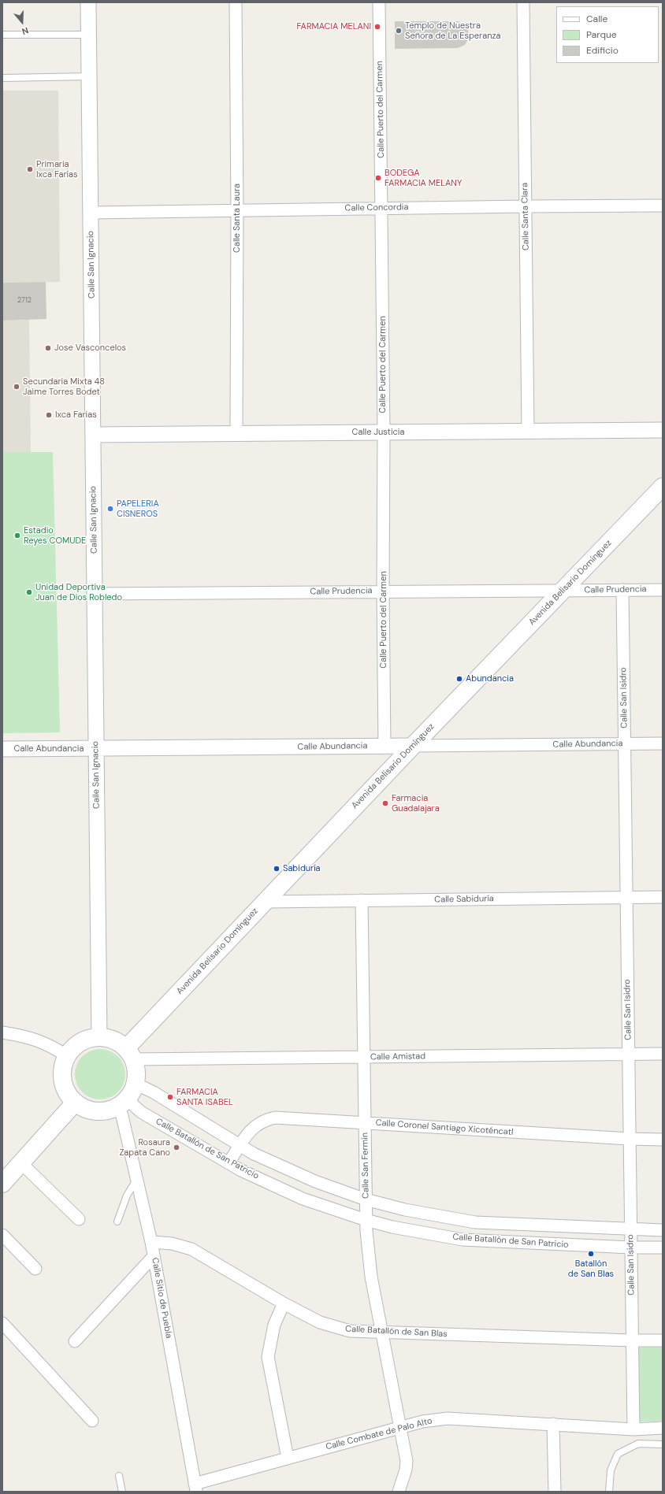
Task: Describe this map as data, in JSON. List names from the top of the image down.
{
  "streets": {
    "main road": ["Avenida Belisario Domínguez"],
    "street": [
      "Calle Puerto del Carmen",
      "Calle Concordia",
      "Calle Santa Clara",
      "Calle Santa Laura",
      "Calle San Ignacio",
      "Calle Justicia",
      "Calle Prudencia",
      "Calle San Isidro",
      "Calle Abundancia",
      "Calle Sabiduría",
      "Calle Amistad",
      "Calle Coronel Santiago Xicoténcatl",
      "Calle Batallón de San Patricio",
      "Calle San Fermín",
      "Calle Sitio de Puebla",
      "Calle Batallón de San Blas",
      "Calle Combate de Palo Alto"
    ]
  },
  "crossings": [
    ["Calle Puerto del Carmen", "Calle Concordia"],
    ["Calle Puerto del Carmen", "Calle Justicia"],
    ["Calle Puerto del Carmen", "Calle Prudencia"],
    ["Calle Puerto del Carmen", "Calle Abundancia"],
    ["Calle Concordia", "Calle Santa Clara"],
    ["Calle Concordia", "Calle Santa Laura"],
    ["Calle Concordia", "Calle San Ignacio"],
    ["Calle Santa Clara", "Calle Justicia"],
    ["Calle Santa Laura", "Calle Justicia"],
    ["Calle San Ignacio", "Calle Justicia"],
    ["Calle San Ignacio", "Avenida Belisario Domínguez"],
    ["Calle San Ignacio", "Calle Prudencia"],
    ["Calle San Ignacio", "Calle Abundancia"],
    ["Calle San Ignacio", "Calle Amistad"],
    ["Calle San Ignacio", "Calle Batallón de San Patricio"],
    ["Calle San Ignacio", "Calle Sitio de Puebla"],
    ["Avenida Belisario Domínguez", "Calle Prudencia"],
    ["Avenida Belisario Domínguez", "Calle Abundancia"],
    ["Avenida Belisario Domínguez", "Calle Sabiduría"],
    ["Avenida Belisario Domínguez", "Calle Amistad"],
    ["Avenida Belisario Domínguez", "Calle Batallón de San Patricio"],
    ["Avenida Belisario Domínguez", "Calle Sitio de Puebla"],
    ["Calle Prudencia", "Calle San Isidro"],
    ["Calle San Isidro", "Calle Abundancia"],
    ["Calle San Isidro", "Calle Sabiduría"],
    ["Calle San Isidro", "Calle Amistad"],
    ["Calle San Isidro", "Calle Coronel Santiago Xicoténcatl"],
    ["Calle San Isidro", "Calle Batallón de San Patricio"],
    ["Calle San Isidro", "Calle Batallón de San Blas"],
    ["Calle San Isidro", "Calle Combate de Palo Alto"],
    ["Calle Sabiduría", "Calle San Fermín"],
    ["Calle Amistad", "Calle Batallón de San Patricio"],
    ["Calle Amistad", "Calle San Fermín"],
    ["Calle Amistad", "Calle Sitio de Puebla"],
    ["Calle Coronel Santiago Xicoténcatl", "Calle Batallón de San Patricio"],
    ["Calle Coronel Santiago Xicoténcatl", "Calle San Fermín"],
    ["Calle Batallón de San Patricio", "Calle San Fermín"],
    ["Calle Batallón de San Patricio", "Calle Sitio de Puebla"],
    ["Calle San Fermín", "Calle Batallón de San Blas"],
    ["Calle San Fermín", "Calle Combate de Palo Alto"],
    ["Calle Sitio de Puebla", "Calle Batallón de San Blas"],
    ["Calle Sitio de Puebla", "Calle Combate de Palo Alto"]
  ],
  "places": [
    "FARMACIA MELANI",
    "Templo de Nuestra Señora de La Esperanza",
    "Primaria Ixca Farías",
    "BODEGA FARMACIA MELANY",
    "Jose Vasconcelos",
    "Secundaria Mixta 48 Jaime Torres Bodet",
    "Ixca Farias",
    "PAPELERIA CISNEROS",
    "Estadio Reyes COMUDE",
    "Unidad Deportiva Juan de Dios Robledo",
    "Abundancia",
    "Farmacia Guadalajara",
    "Sabiduría",
    "FARMACIA SANTA ISABEL",
    "Rosaura Zapata Cano",
    "Batallón de San Blas"
  ],
  "house_numbers": ["2712"],
  "legend": ["Calle", "Parque", "Edificio"],
  "north": "bottom"
}
